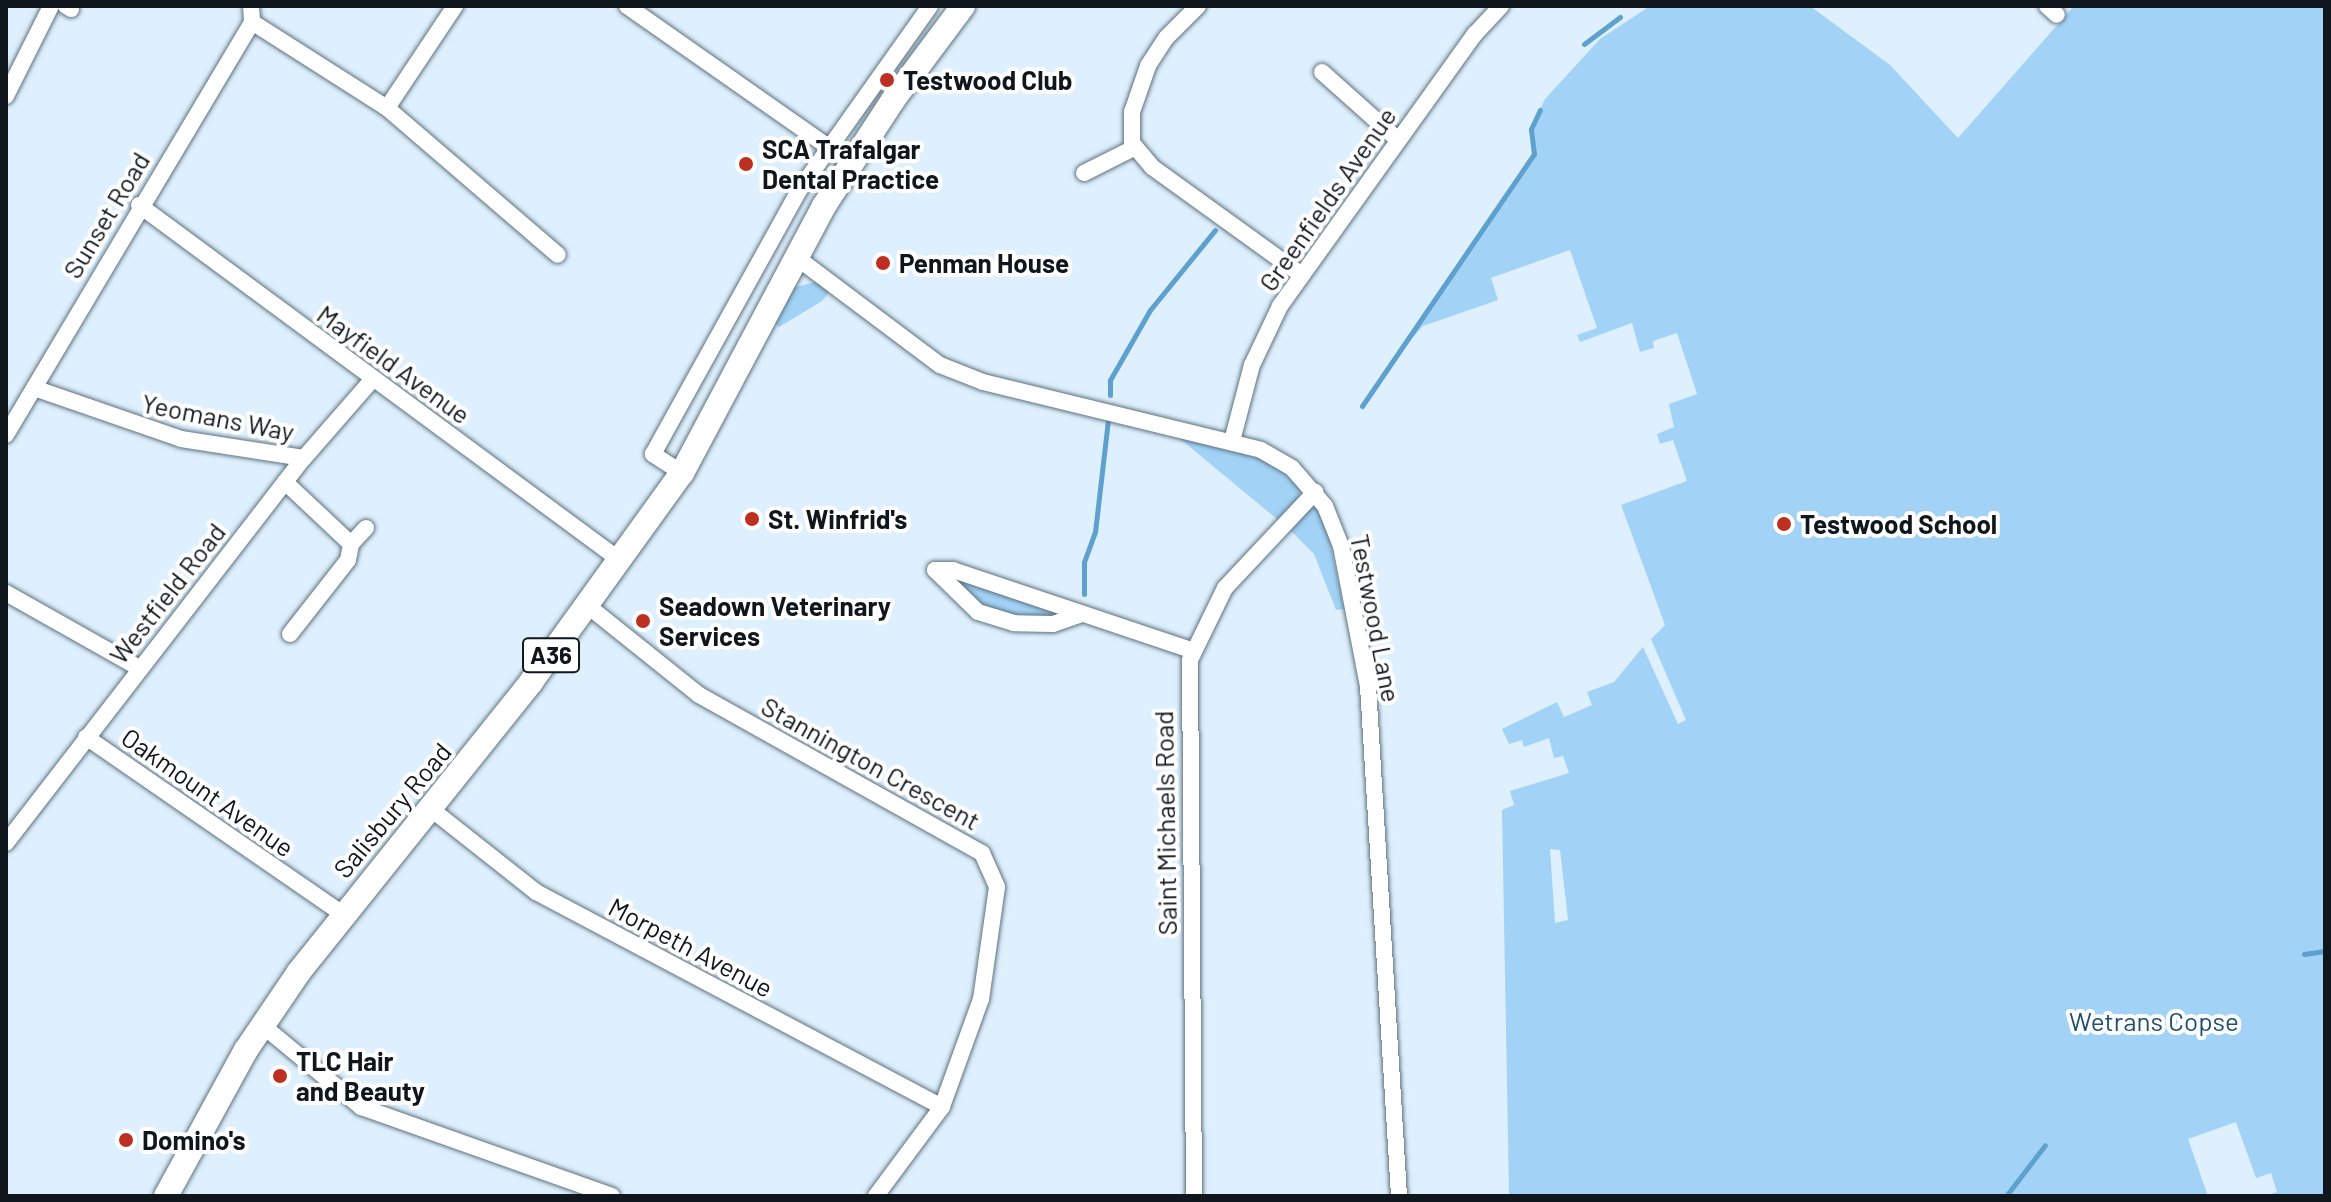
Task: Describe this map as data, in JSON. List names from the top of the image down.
{
  "streets": {
    "main road": ["A36", "Salisbury Road"],
    "street": [
      "Greenfields Avenue",
      "Sunset Road",
      "Mayfield Avenue",
      "Yeomans Way",
      "Westfield Road",
      "Testwood Lane",
      "Stannington Crescent",
      "Oakmount Avenue",
      "Saint Michaels Road",
      "Morpeth Avenue"
    ]
  },
  "crossings": [
    ["Greenfields Avenue", "Testwood Lane"],
    ["Sunset Road", "Mayfield Avenue"],
    ["Sunset Road", "Yeomans Way"],
    ["Mayfield Avenue", "Westfield Road"],
    ["Mayfield Avenue", "Salisbury Road"],
    ["Yeomans Way", "Westfield Road"],
    ["Westfield Road", "Oakmount Avenue"],
    ["Testwood Lane", "Salisbury Road"],
    ["Testwood Lane", "Saint Michaels Road"],
    ["Stannington Crescent", "Salisbury Road"],
    ["Stannington Crescent", "Morpeth Avenue"],
    ["Oakmount Avenue", "Salisbury Road"],
    ["Salisbury Road", "Morpeth Avenue"]
  ],
  "parks": ["Wetrans Copse"],
  "places": [
    "Testwood Club",
    "SCA Trafalgar Dental Practice",
    "Penman House",
    "St. Winfrid's",
    "Testwood School",
    "Seadown Veterinary Services",
    "TLC Hair and Beauty",
    "Domino's"
  ]
}
